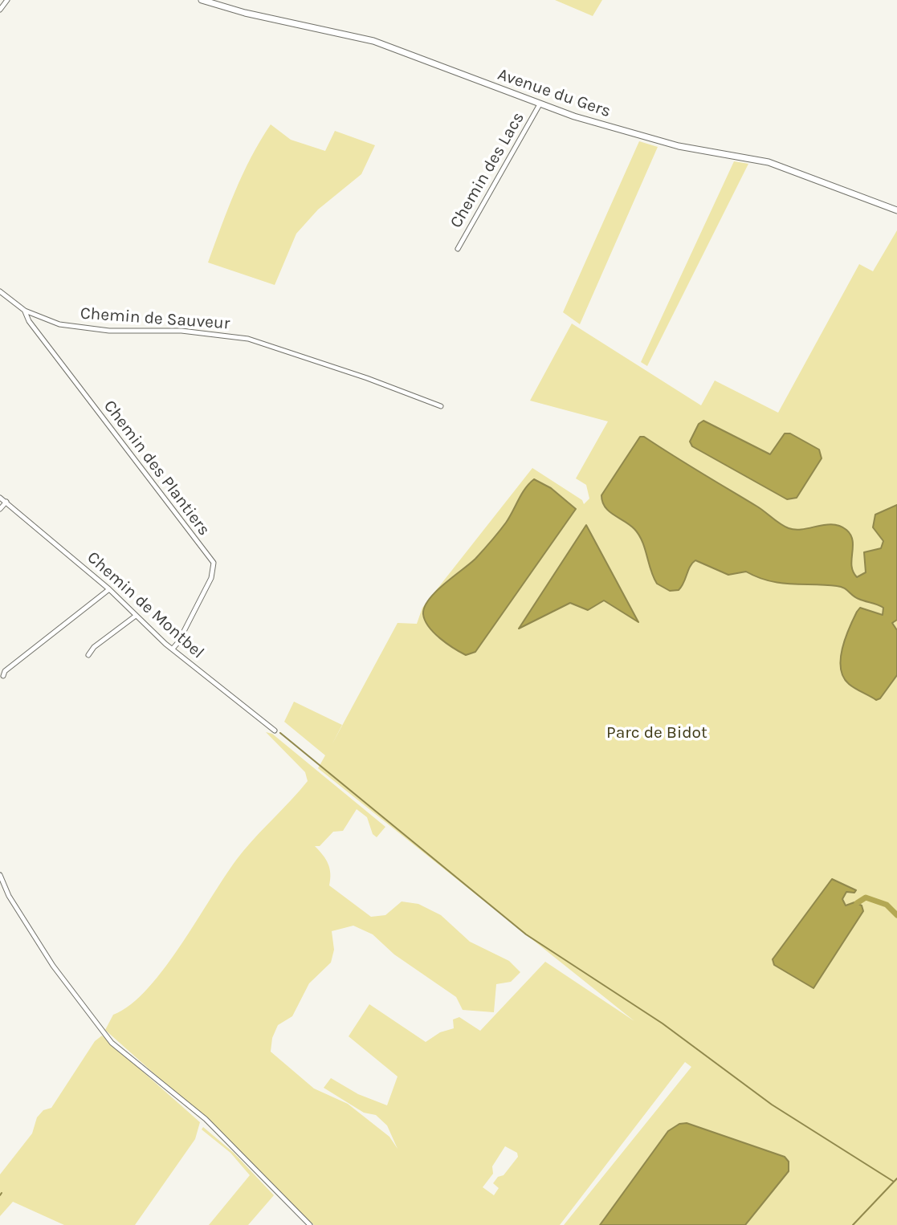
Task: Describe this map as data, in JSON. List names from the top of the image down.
{
  "streets": {
    "main road": ["Avenue du Gers"],
    "street": [
      "Chemin des Lacs",
      "Chemin de Sauveur",
      "Chemin des Plantiers",
      "Chemin de Montbel"
    ]
  },
  "crossings": [
    ["Avenue du Gers", "Chemin des Lacs"],
    ["Chemin de Sauveur", "Chemin des Plantiers"],
    ["Chemin des Plantiers", "Chemin de Montbel"]
  ],
  "parks": ["Parc de Bidot"]
}
